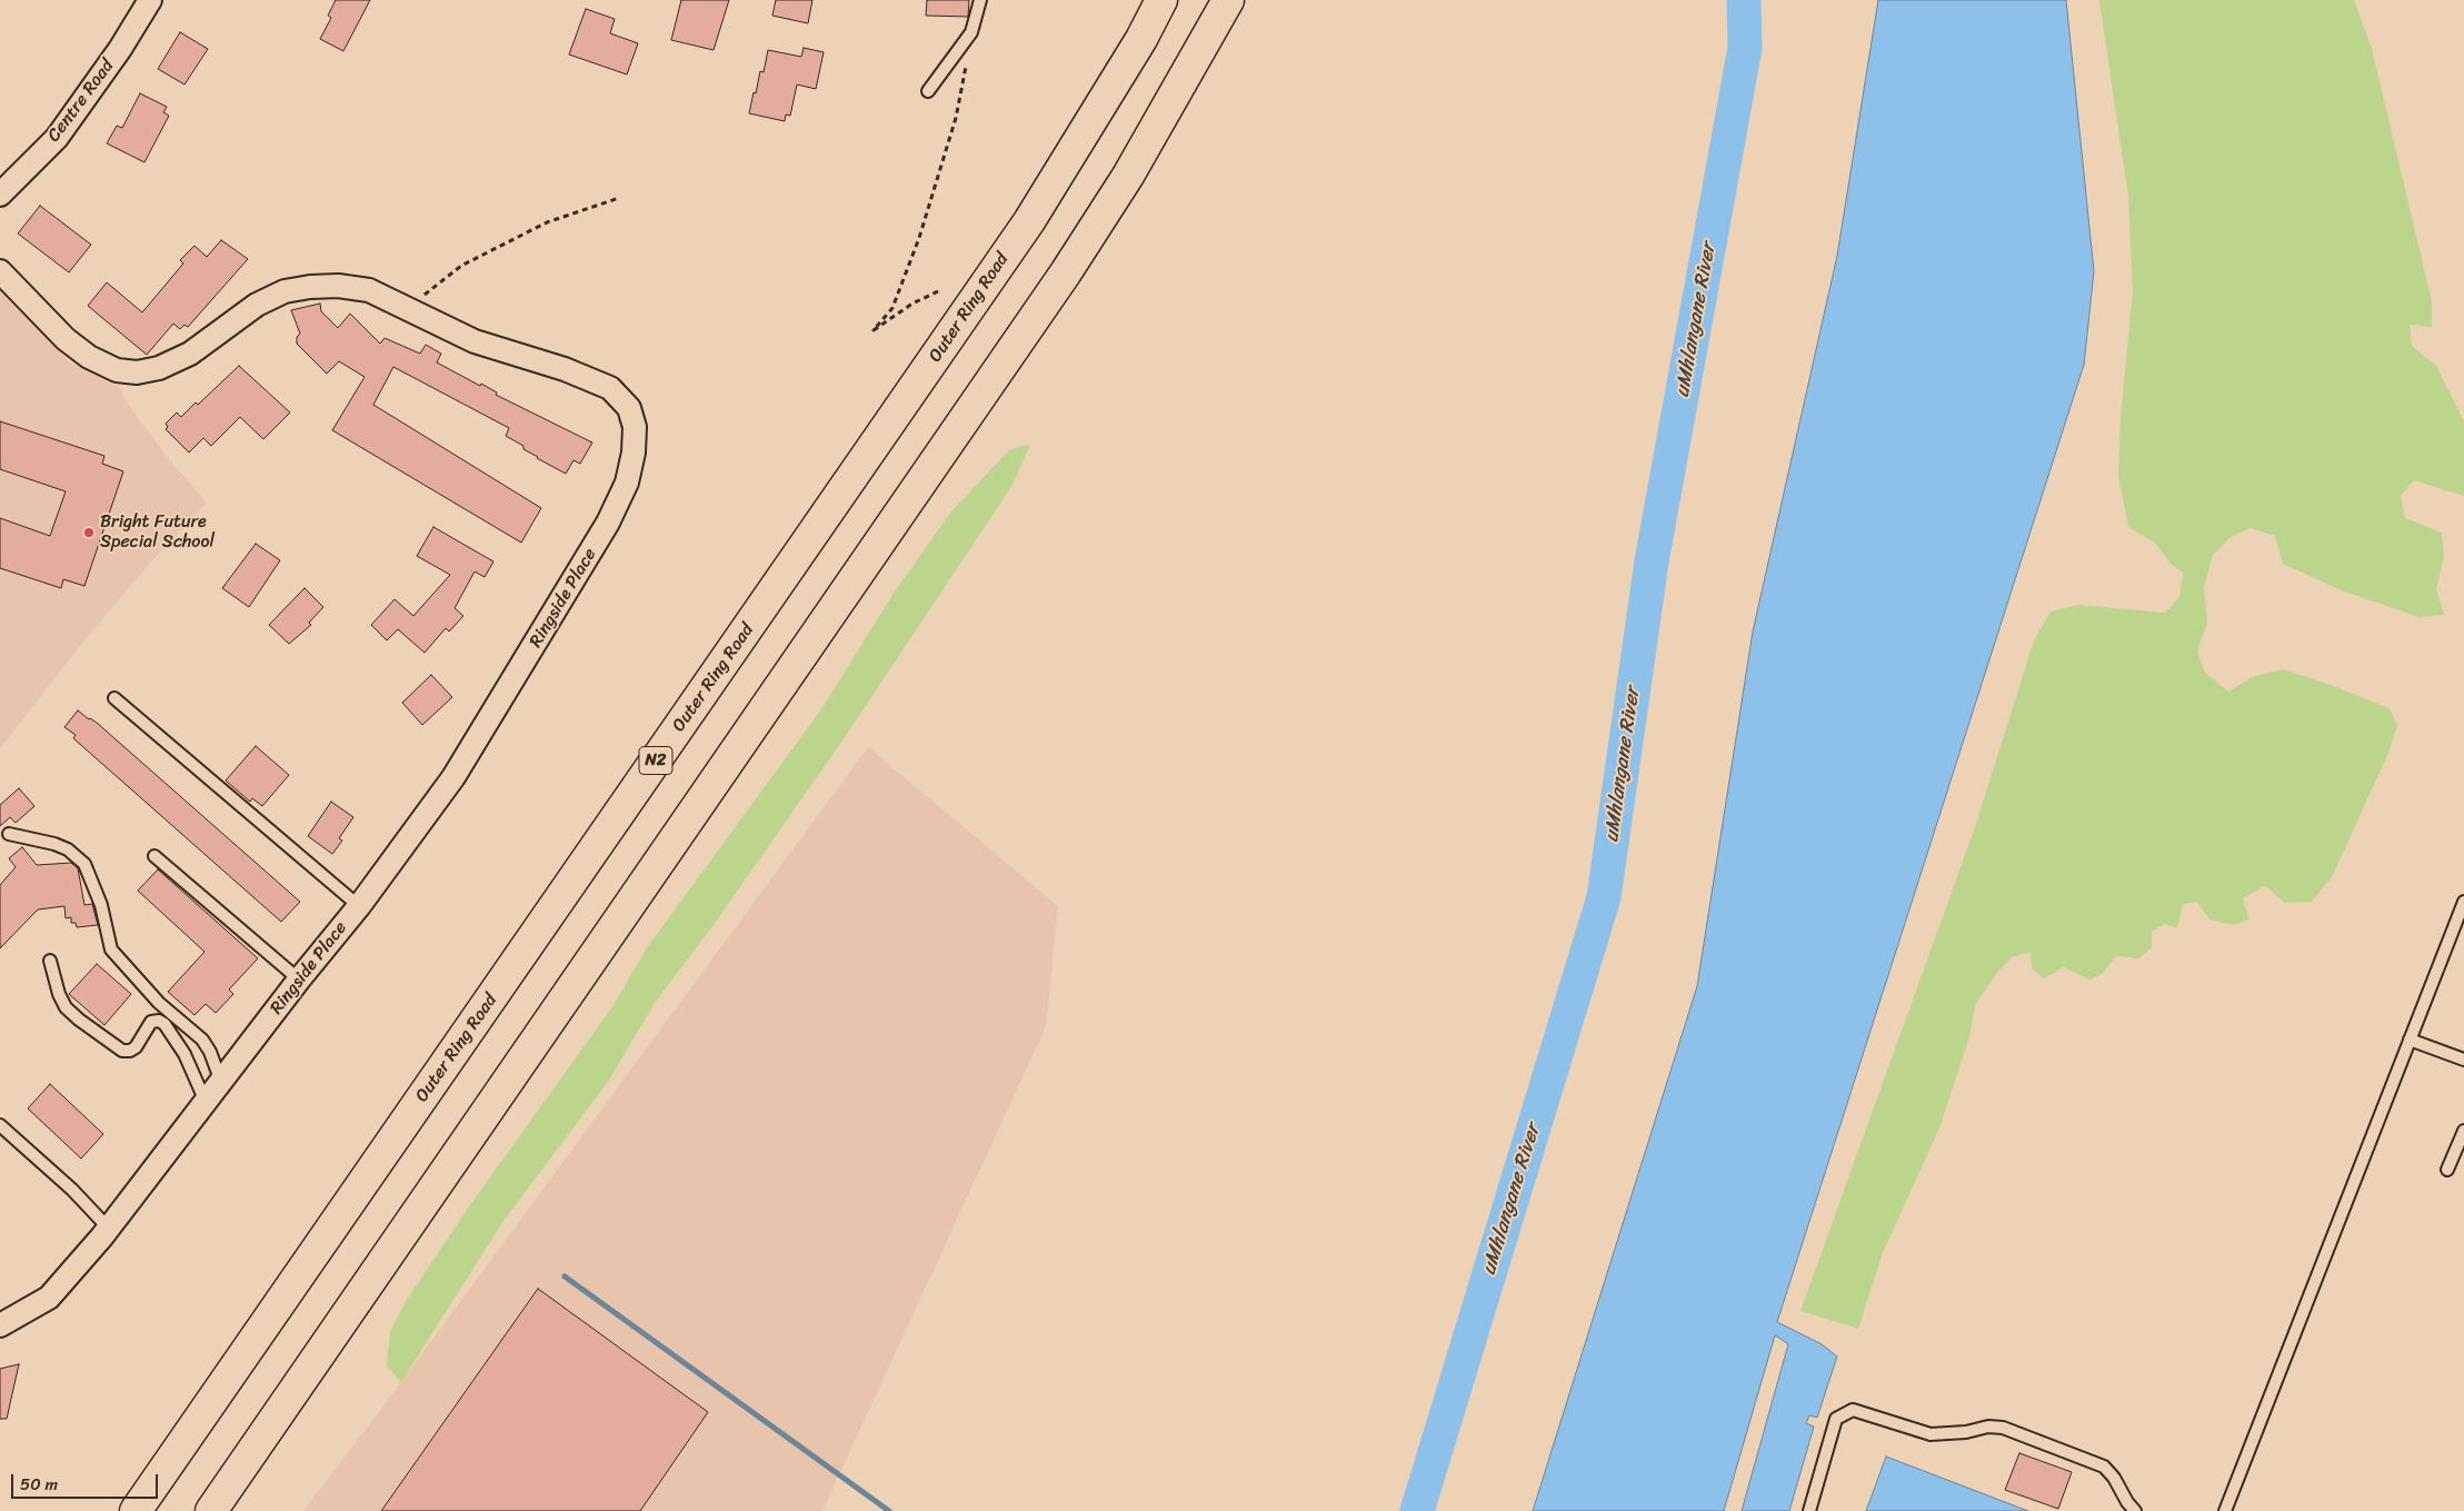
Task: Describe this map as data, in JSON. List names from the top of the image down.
{
  "streets": {
    "highway": ["Outer Ring Road", "N2"],
    "street": ["Centre Road", "Ringside Place"]
  },
  "water": ["uMhlangane River"],
  "places": ["Bright Future Special School"],
  "scale_bar": "50 m"
}
